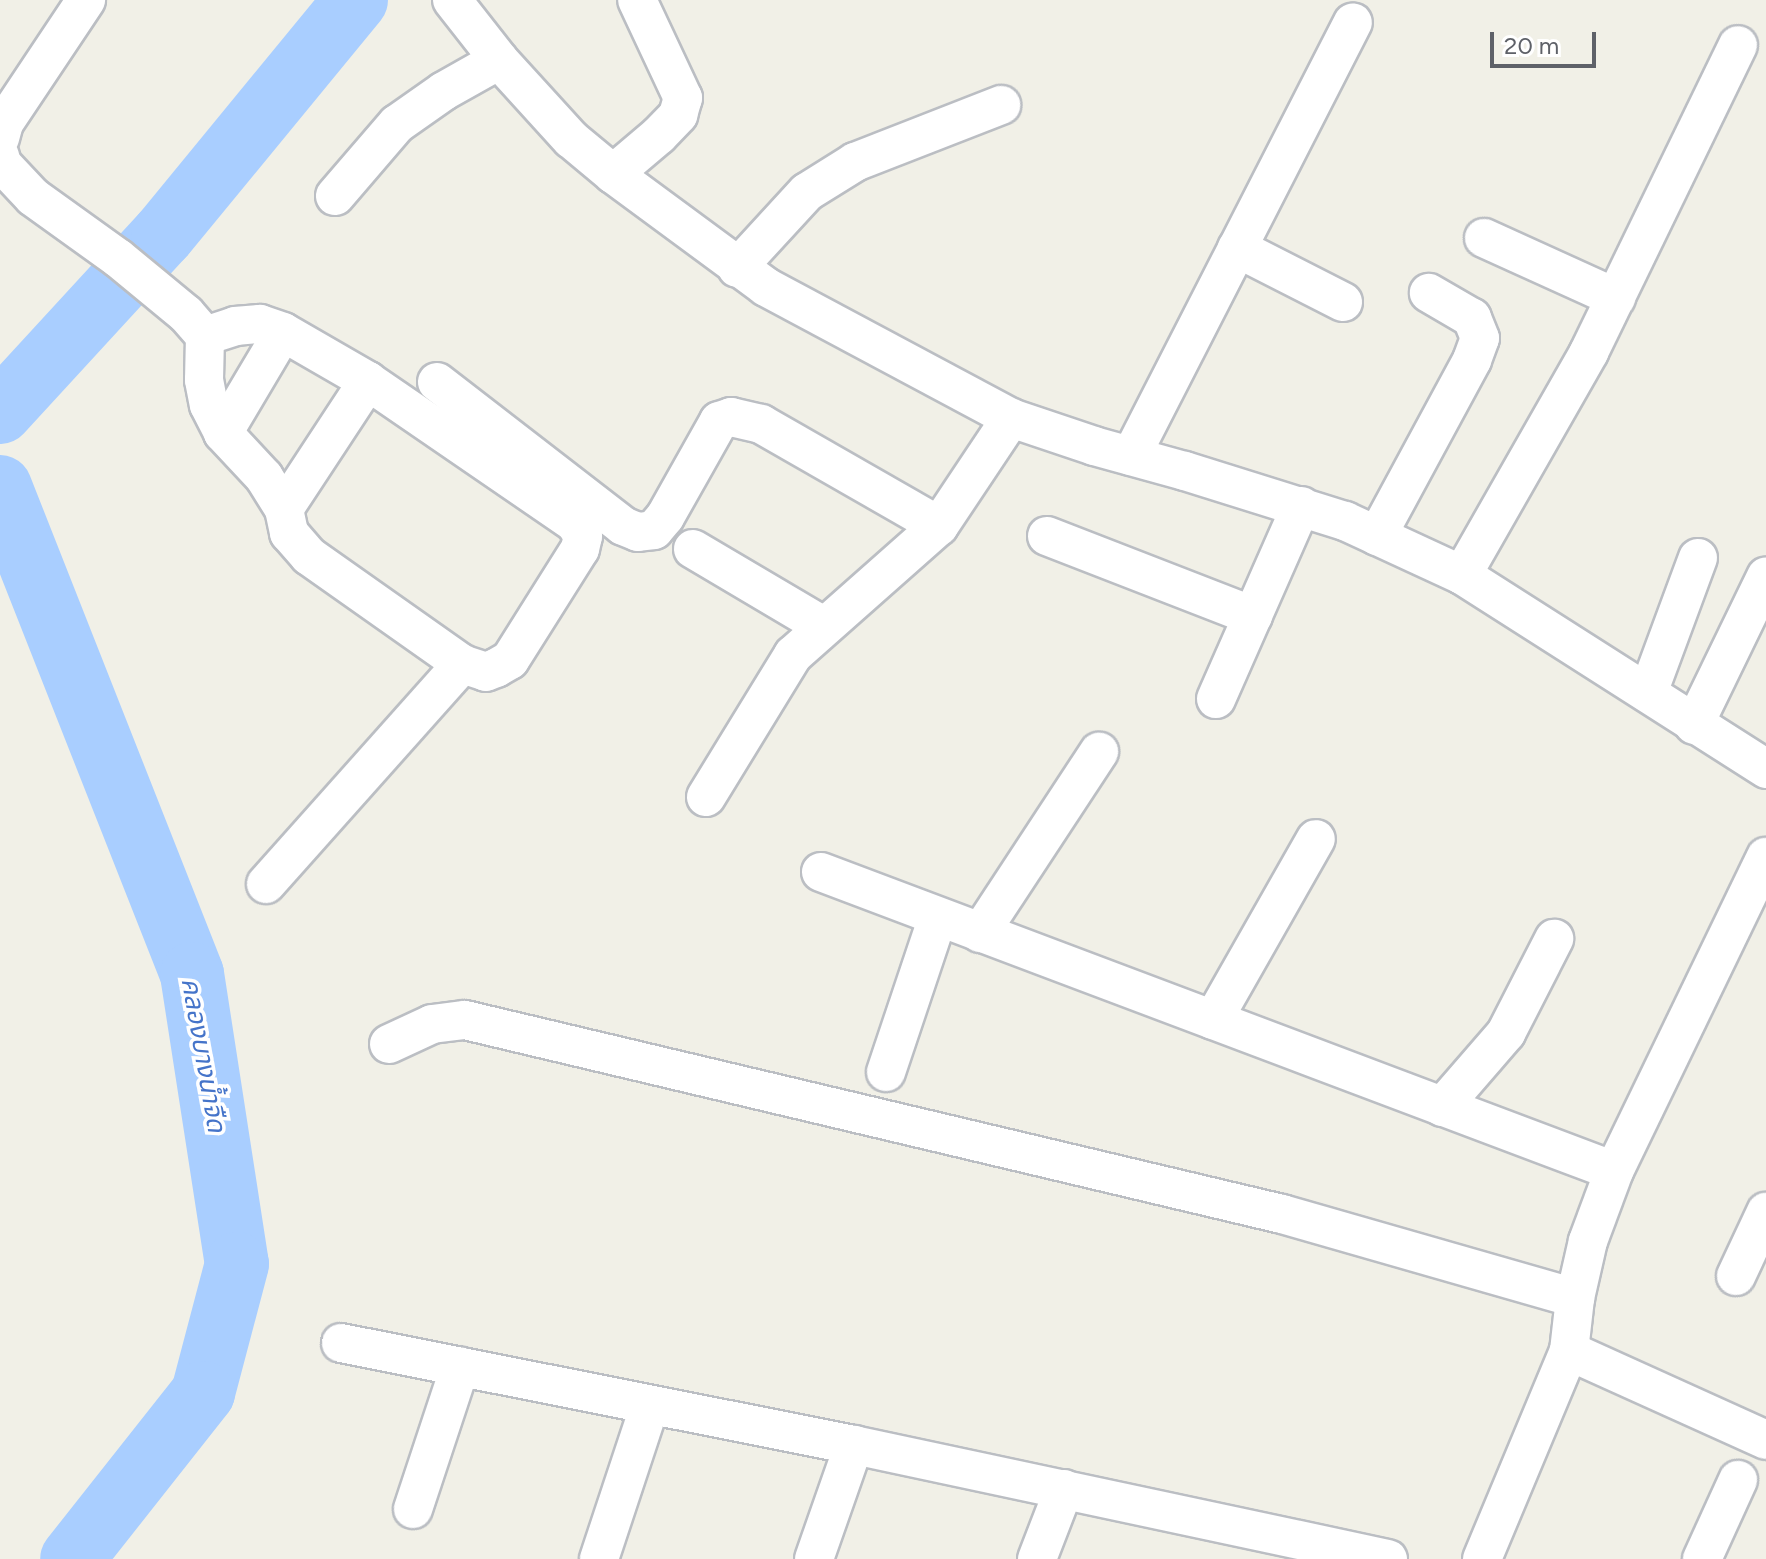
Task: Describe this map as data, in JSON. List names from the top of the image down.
{
  "water": ["คลองบางน้ำจืด"],
  "scale_bar": "20 m"
}
